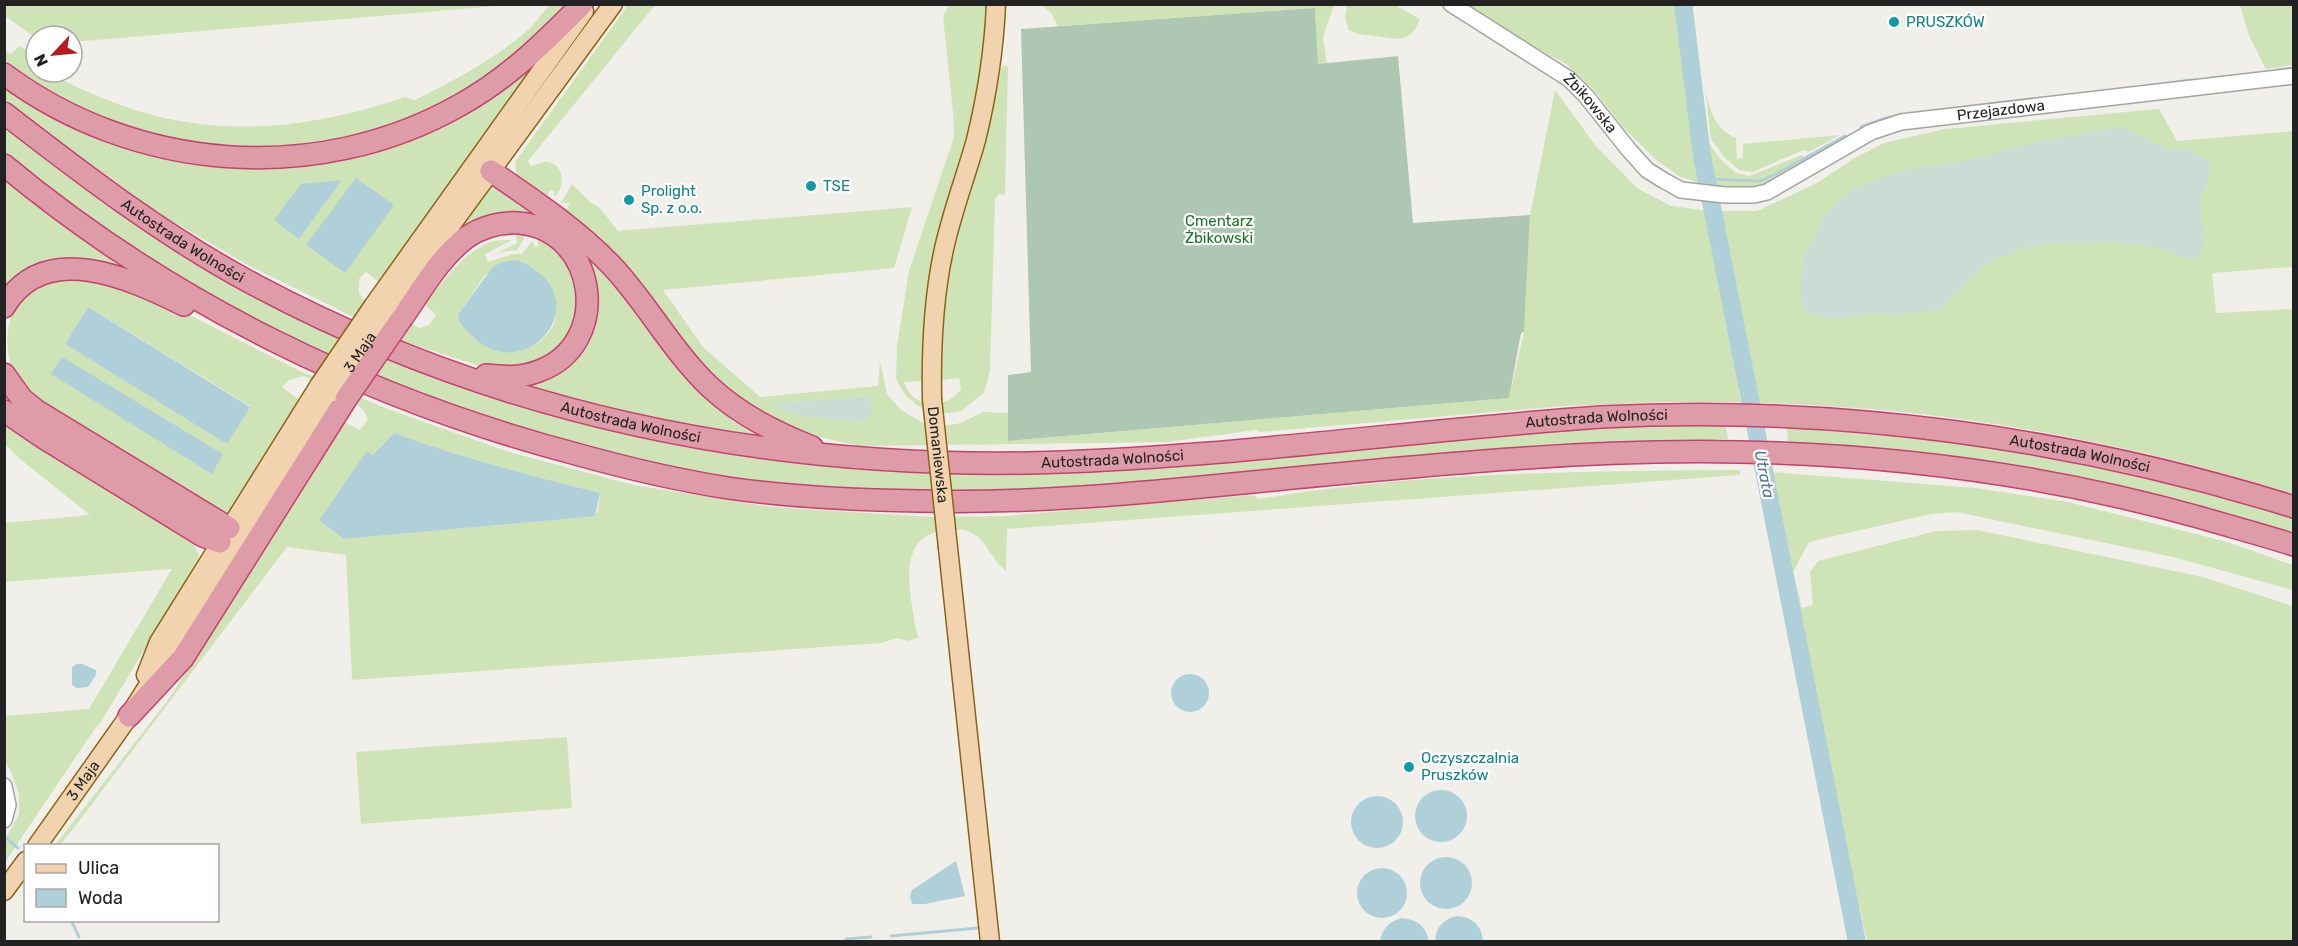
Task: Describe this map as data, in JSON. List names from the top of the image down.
{
  "streets": {
    "highway": ["Autostrada Wolności"],
    "main road": ["3 Maja", "Domaniewska"],
    "street": ["Żbikowska", "Przejazdowa"]
  },
  "crossings": [
    ["Żbikowska", "Przejazdowa"]
  ],
  "water": ["Utrata"],
  "parks": ["Cmentarz Żbikowski"],
  "places": [
    "PRUSZKÓW",
    "TSE",
    "Prolight Sp. z o.o.",
    "Oczyszczalnia Pruszków"
  ],
  "legend": ["Ulica", "Woda"],
  "north": "bottom left"
}
